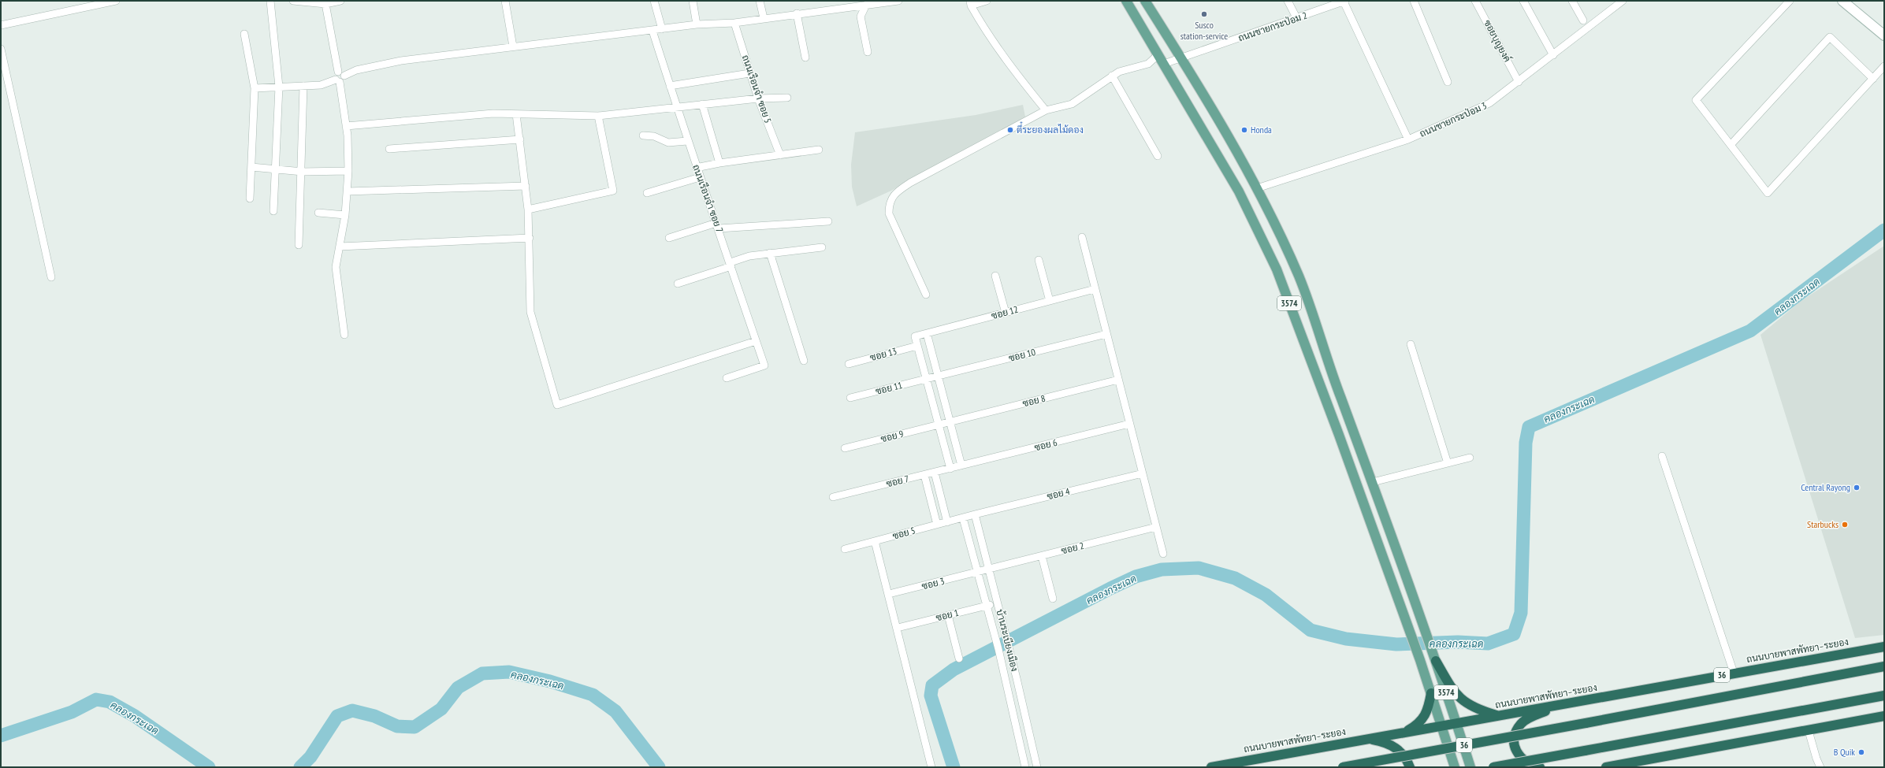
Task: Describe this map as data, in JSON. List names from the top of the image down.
{
  "streets": {
    "highway": ["ถนนบายพาสพัทยา–ระยอง", "36"],
    "main road": ["3574"],
    "street": [
      "ถนนชายกระป่อม 2",
      "ซอยบุญยงค์",
      "ถนนเรือนจำ ซอย 5",
      "ถนนชายกระป่อม 3",
      "ถนนเรือนจำ ซอย 7",
      "ซอย 12",
      "ซอย 13",
      "ซอย 10",
      "ซอย 11",
      "ซอย 8",
      "ซอย 9",
      "ซอย 6",
      "ซอย 7",
      "ซอย 4",
      "ซอย 5",
      "ซอย 2",
      "ซอย 3",
      "ซอย 1",
      "บ้านระเบียงเมือง"
    ]
  },
  "crossings": [
    ["ถนนชายกระป่อม 2", "3574"],
    ["ซอยบุญยงค์", "ถนนชายกระป่อม 3"],
    ["ถนนชายกระป่อม 3", "3574"],
    ["3574", "ถนนบายพาสพัทยา–ระยอง"],
    ["ซอย 12", "ซอย 13"],
    ["ซอย 10", "ซอย 11"],
    ["ซอย 8", "ซอย 9"],
    ["ซอย 6", "ซอย 7"],
    ["ซอย 4", "ซอย 5"],
    ["ซอย 4", "บ้านระเบียงเมือง"],
    ["ซอย 5", "บ้านระเบียงเมือง"],
    ["ซอย 2", "ซอย 3"],
    ["ซอย 2", "บ้านระเบียงเมือง"],
    ["ซอย 3", "บ้านระเบียงเมือง"],
    ["ซอย 1", "บ้านระเบียงเมือง"]
  ],
  "water": ["คลองกระเฉด"],
  "places": [
    "Susco station-service",
    "ตี๋ระยองผลไม้ดอง",
    "Honda",
    "Central Rayong",
    "Starbucks",
    "B Quik"
  ]
}
